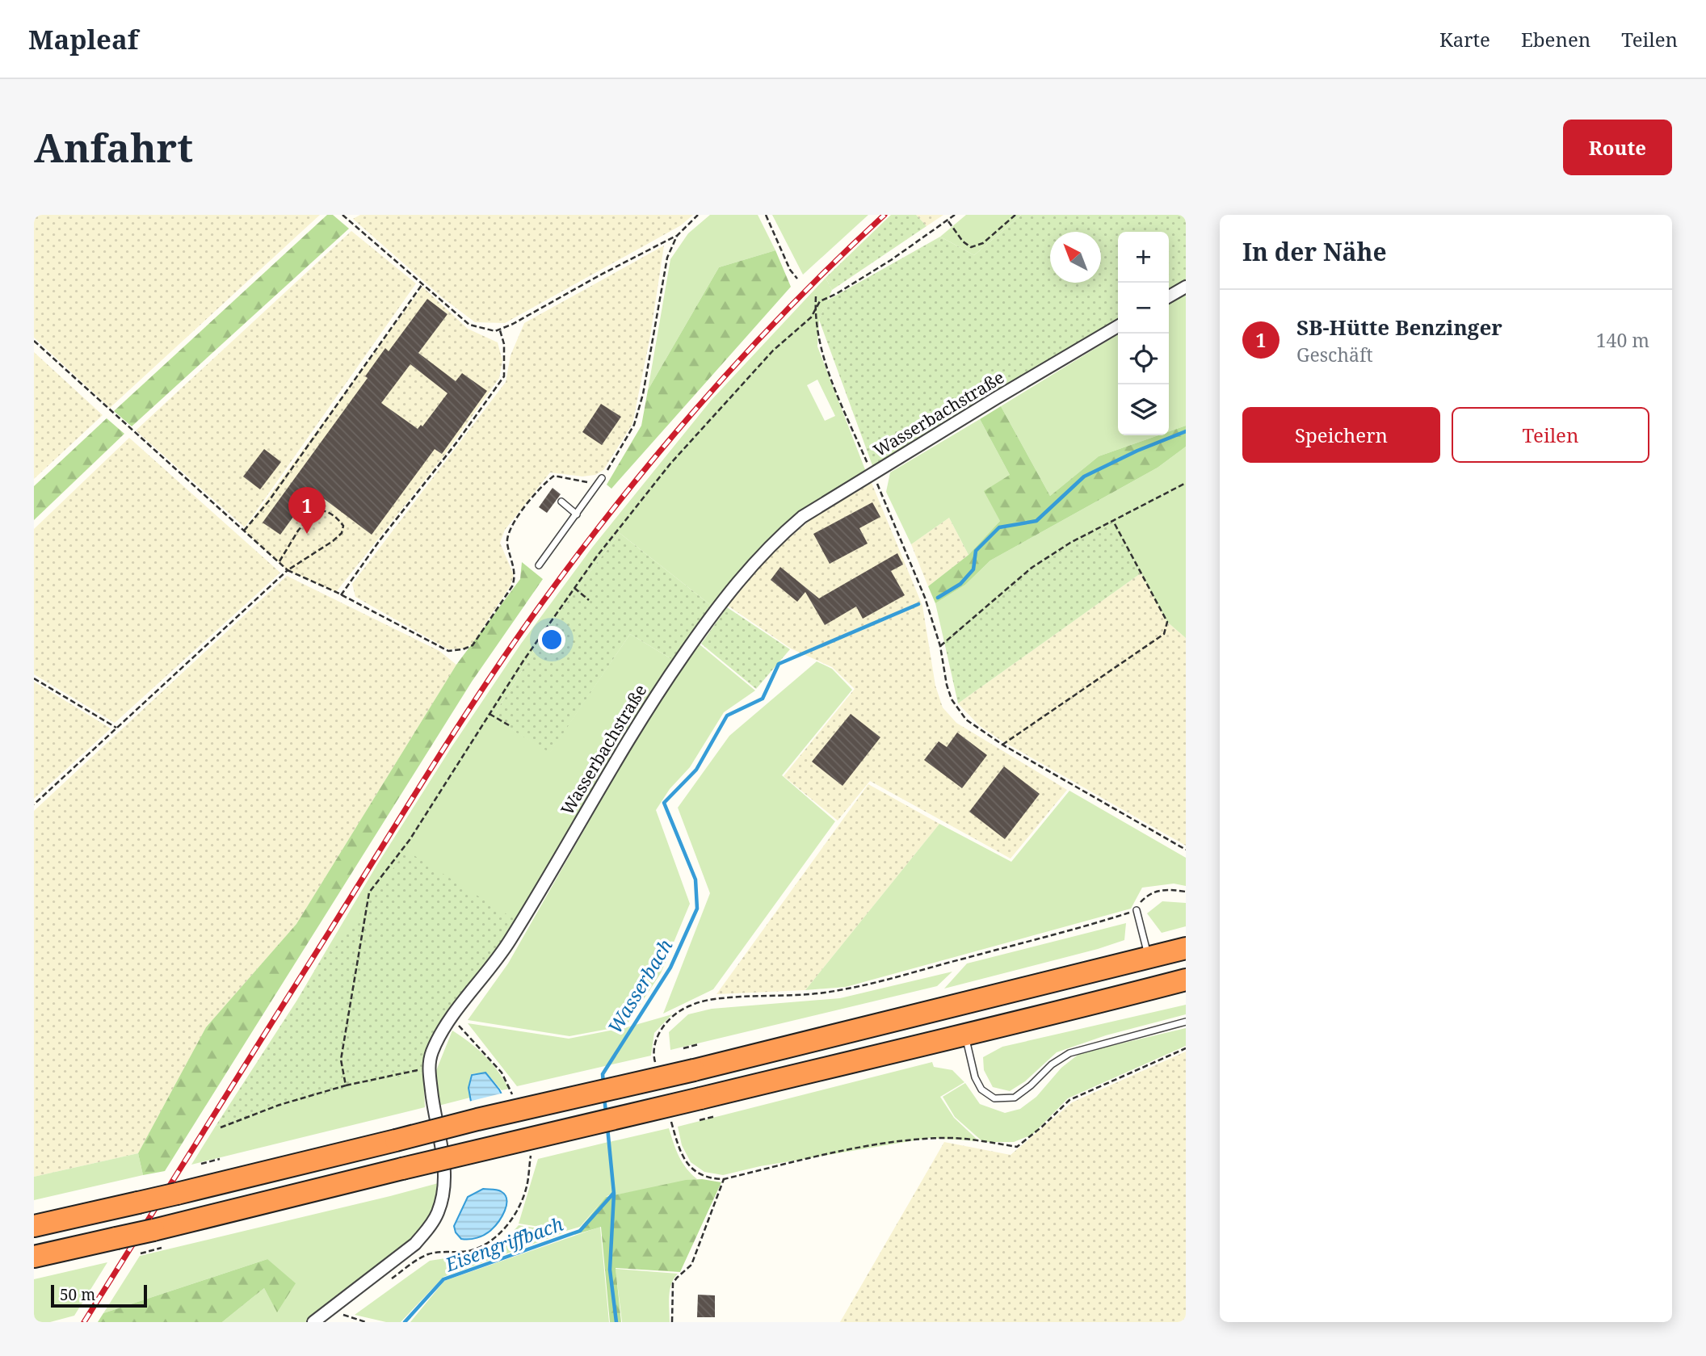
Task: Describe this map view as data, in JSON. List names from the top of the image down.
{
  "streets": {
    "street": ["Wasserbachstraße"]
  },
  "water": ["Wasserbach", "Eisengriffbach"],
  "scale_bar": "50 m",
  "north": "top left",
  "page": {
    "header": "Mapleaf",
    "nav": ["Karte", "Ebenen", "Teilen"],
    "buttons": [
      "Route",
      ["Speichern", "Teilen"]
    ],
    "title": "Anfahrt",
    "heading": "In der Nähe",
    "map_buttons": ["+", "−"],
    "list": [
      {
        "mark": "1",
        "name": "SB-Hütte Benzinger",
        "note": "Geschäft",
        "value": "140 m"
      }
    ],
    "pins": "1",
    "scale": "50 m"
  }
}
